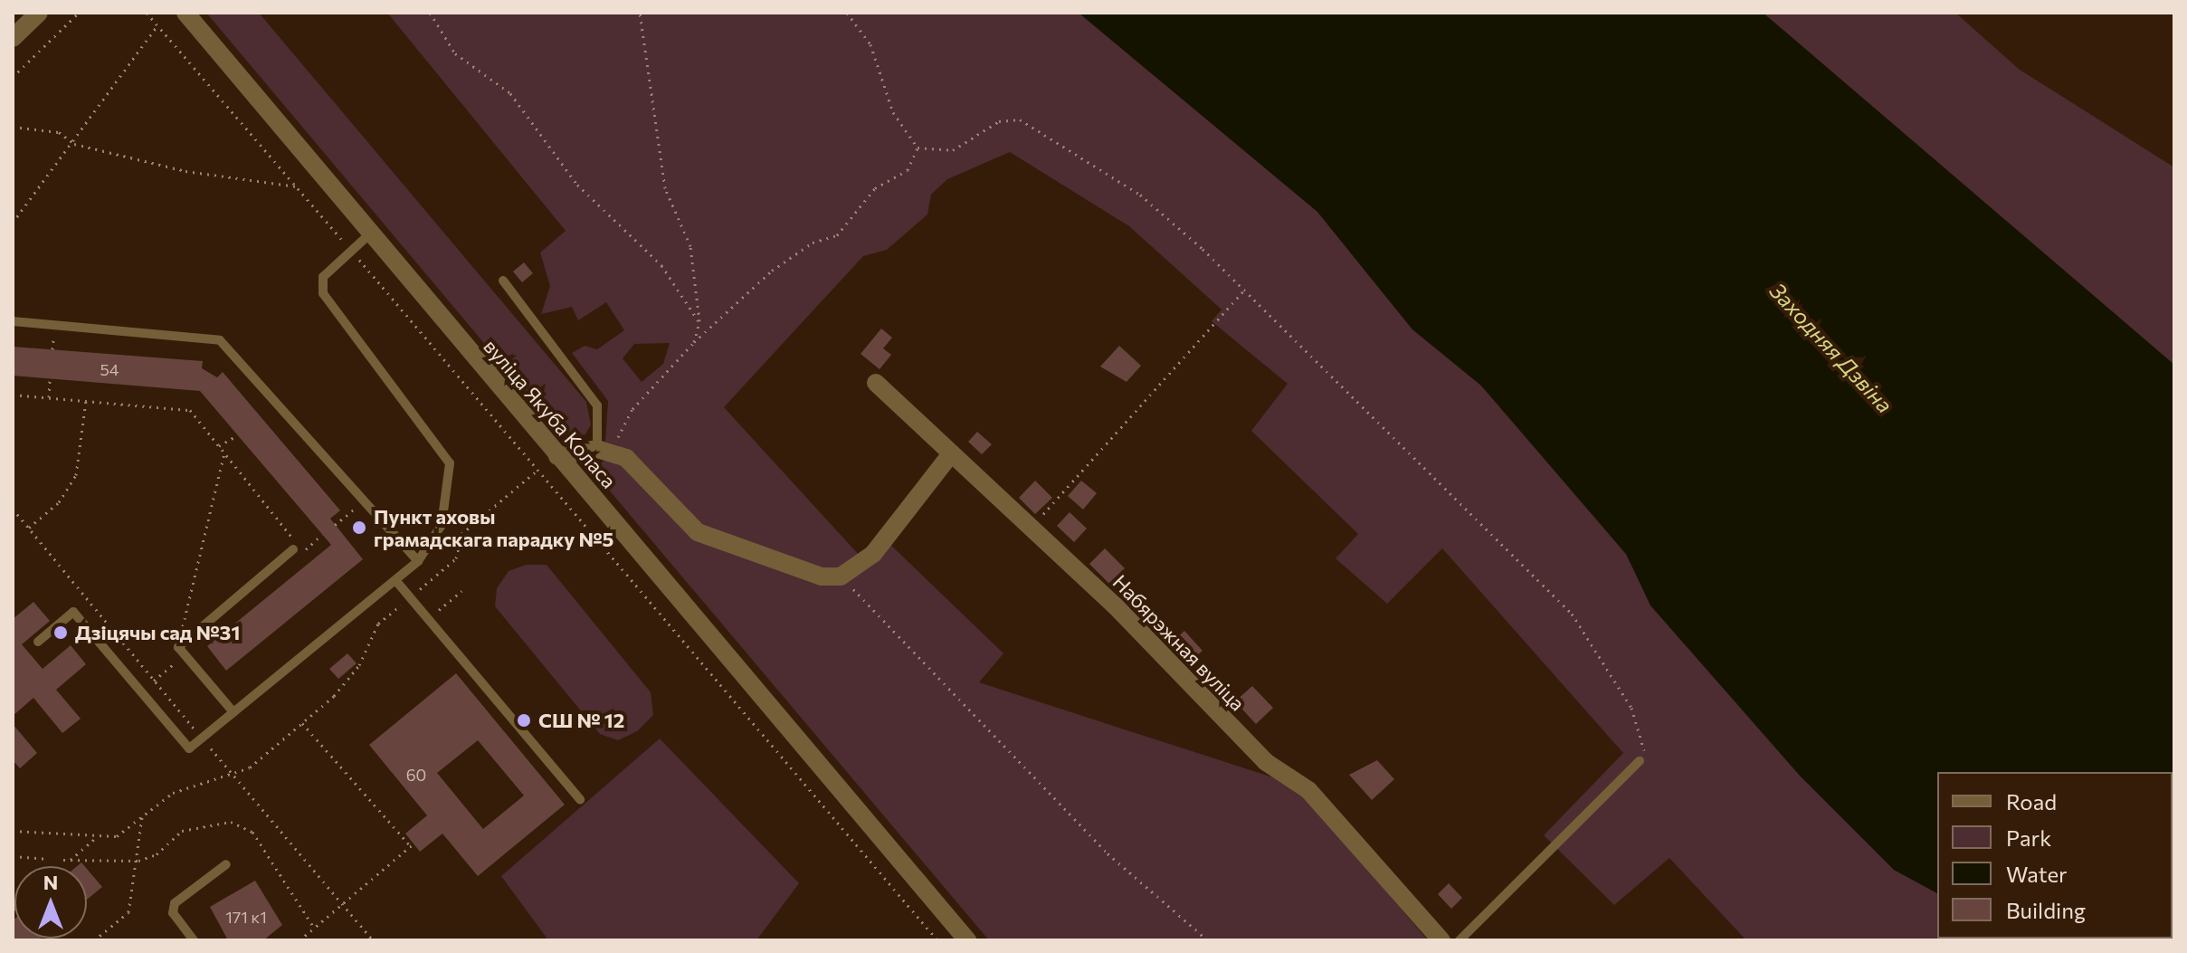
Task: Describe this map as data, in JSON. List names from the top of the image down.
{
  "streets": {
    "street": ["вуліца Якуба Коласа", "Набярэжная вуліца"]
  },
  "water": ["Заходняя Дзвіна"],
  "places": ["Пункт аховы грамадскага парадку №5", "Дзіцячы сад №31", "СШ № 12"],
  "house_numbers": ["54", "60", "171 к1"],
  "legend": [
    "Road",
    "Park",
    "Water",
    "Building"
  ],
  "north": "top"
}
